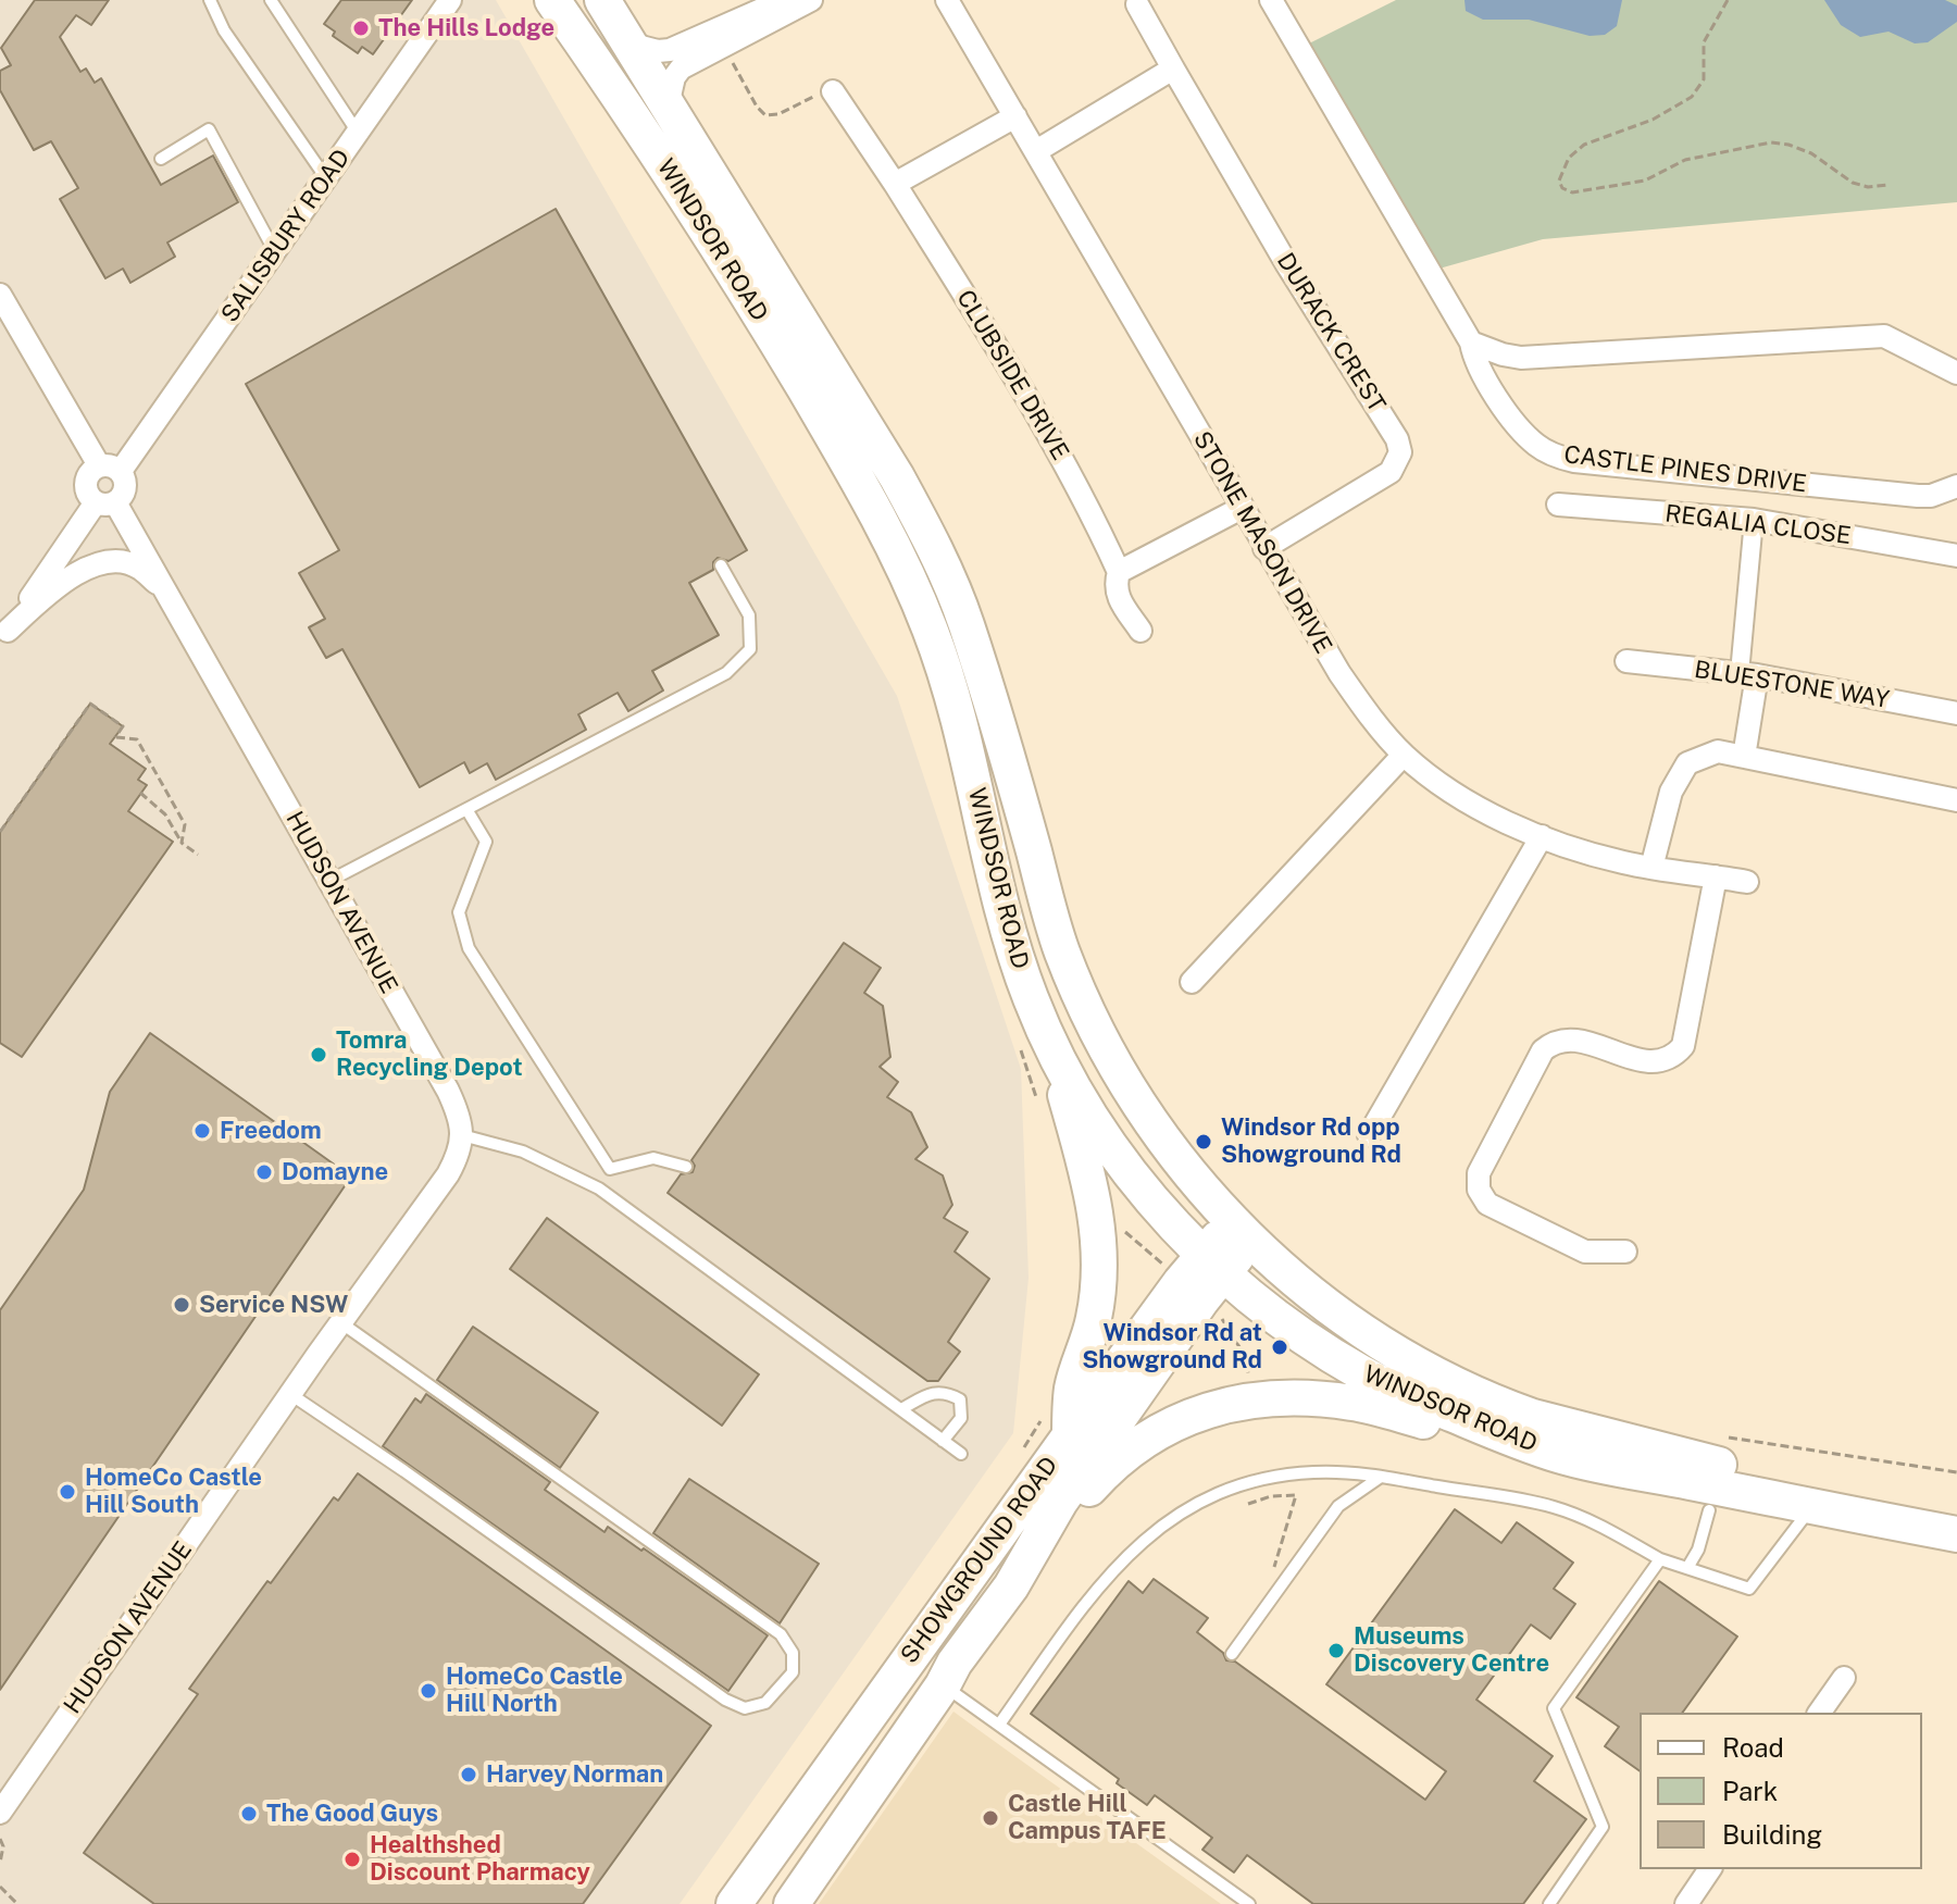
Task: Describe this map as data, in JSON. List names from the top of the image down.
{
  "streets": {
    "main road": ["WINDSOR ROAD", "SHOWGROUND ROAD"],
    "street": [
      "SALISBURY ROAD",
      "DURACK CREST",
      "CLUBSIDE DRIVE",
      "CASTLE PINES DRIVE",
      "REGALIA CLOSE",
      "STONE MASON DRIVE",
      "BLUESTONE WAY",
      "HUDSON AVENUE"
    ]
  },
  "crossings": [
    ["SALISBURY ROAD", "HUDSON AVENUE"],
    ["WINDSOR ROAD", "SHOWGROUND ROAD"],
    ["DURACK CREST", "STONE MASON DRIVE"]
  ],
  "places": [
    "The Hills Lodge",
    "Tomra Recycling Depot",
    "Freedom",
    "Windsor Rd opp Showground Rd",
    "Domayne",
    "Service NSW",
    "Windsor Rd at Showground Rd",
    "HomeCo Castle Hill South",
    "Museums Discovery Centre",
    "HomeCo Castle Hill North",
    "Harvey Norman",
    "The Good Guys",
    "Castle Hill Campus TAFE",
    "Healthshed Discount Pharmacy"
  ],
  "legend": ["Road", "Park", "Building"]
}
